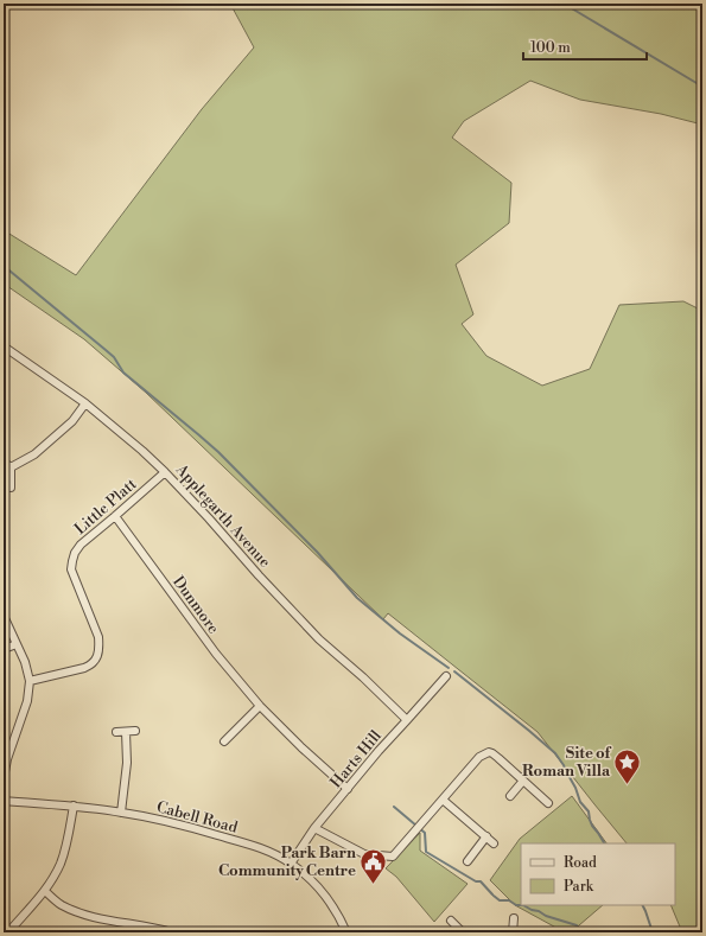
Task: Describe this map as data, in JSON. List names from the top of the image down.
{
  "streets": {
    "street": [
      "Little Platt",
      "Applegarth Avenue",
      "Dunmore",
      "Harts Hill",
      "Cabell Road"
    ]
  },
  "crossings": [
    ["Little Platt", "Applegarth Avenue"],
    ["Little Platt", "Dunmore"],
    ["Applegarth Avenue", "Harts Hill"],
    ["Dunmore", "Harts Hill"],
    ["Harts Hill", "Cabell Road"]
  ],
  "places": {
    "place": ["Site of Roman Villa"],
    "public building": ["Park Barn Community Centre"]
  },
  "legend": ["Road", "Park"],
  "scale_bar": "100 m"
}
